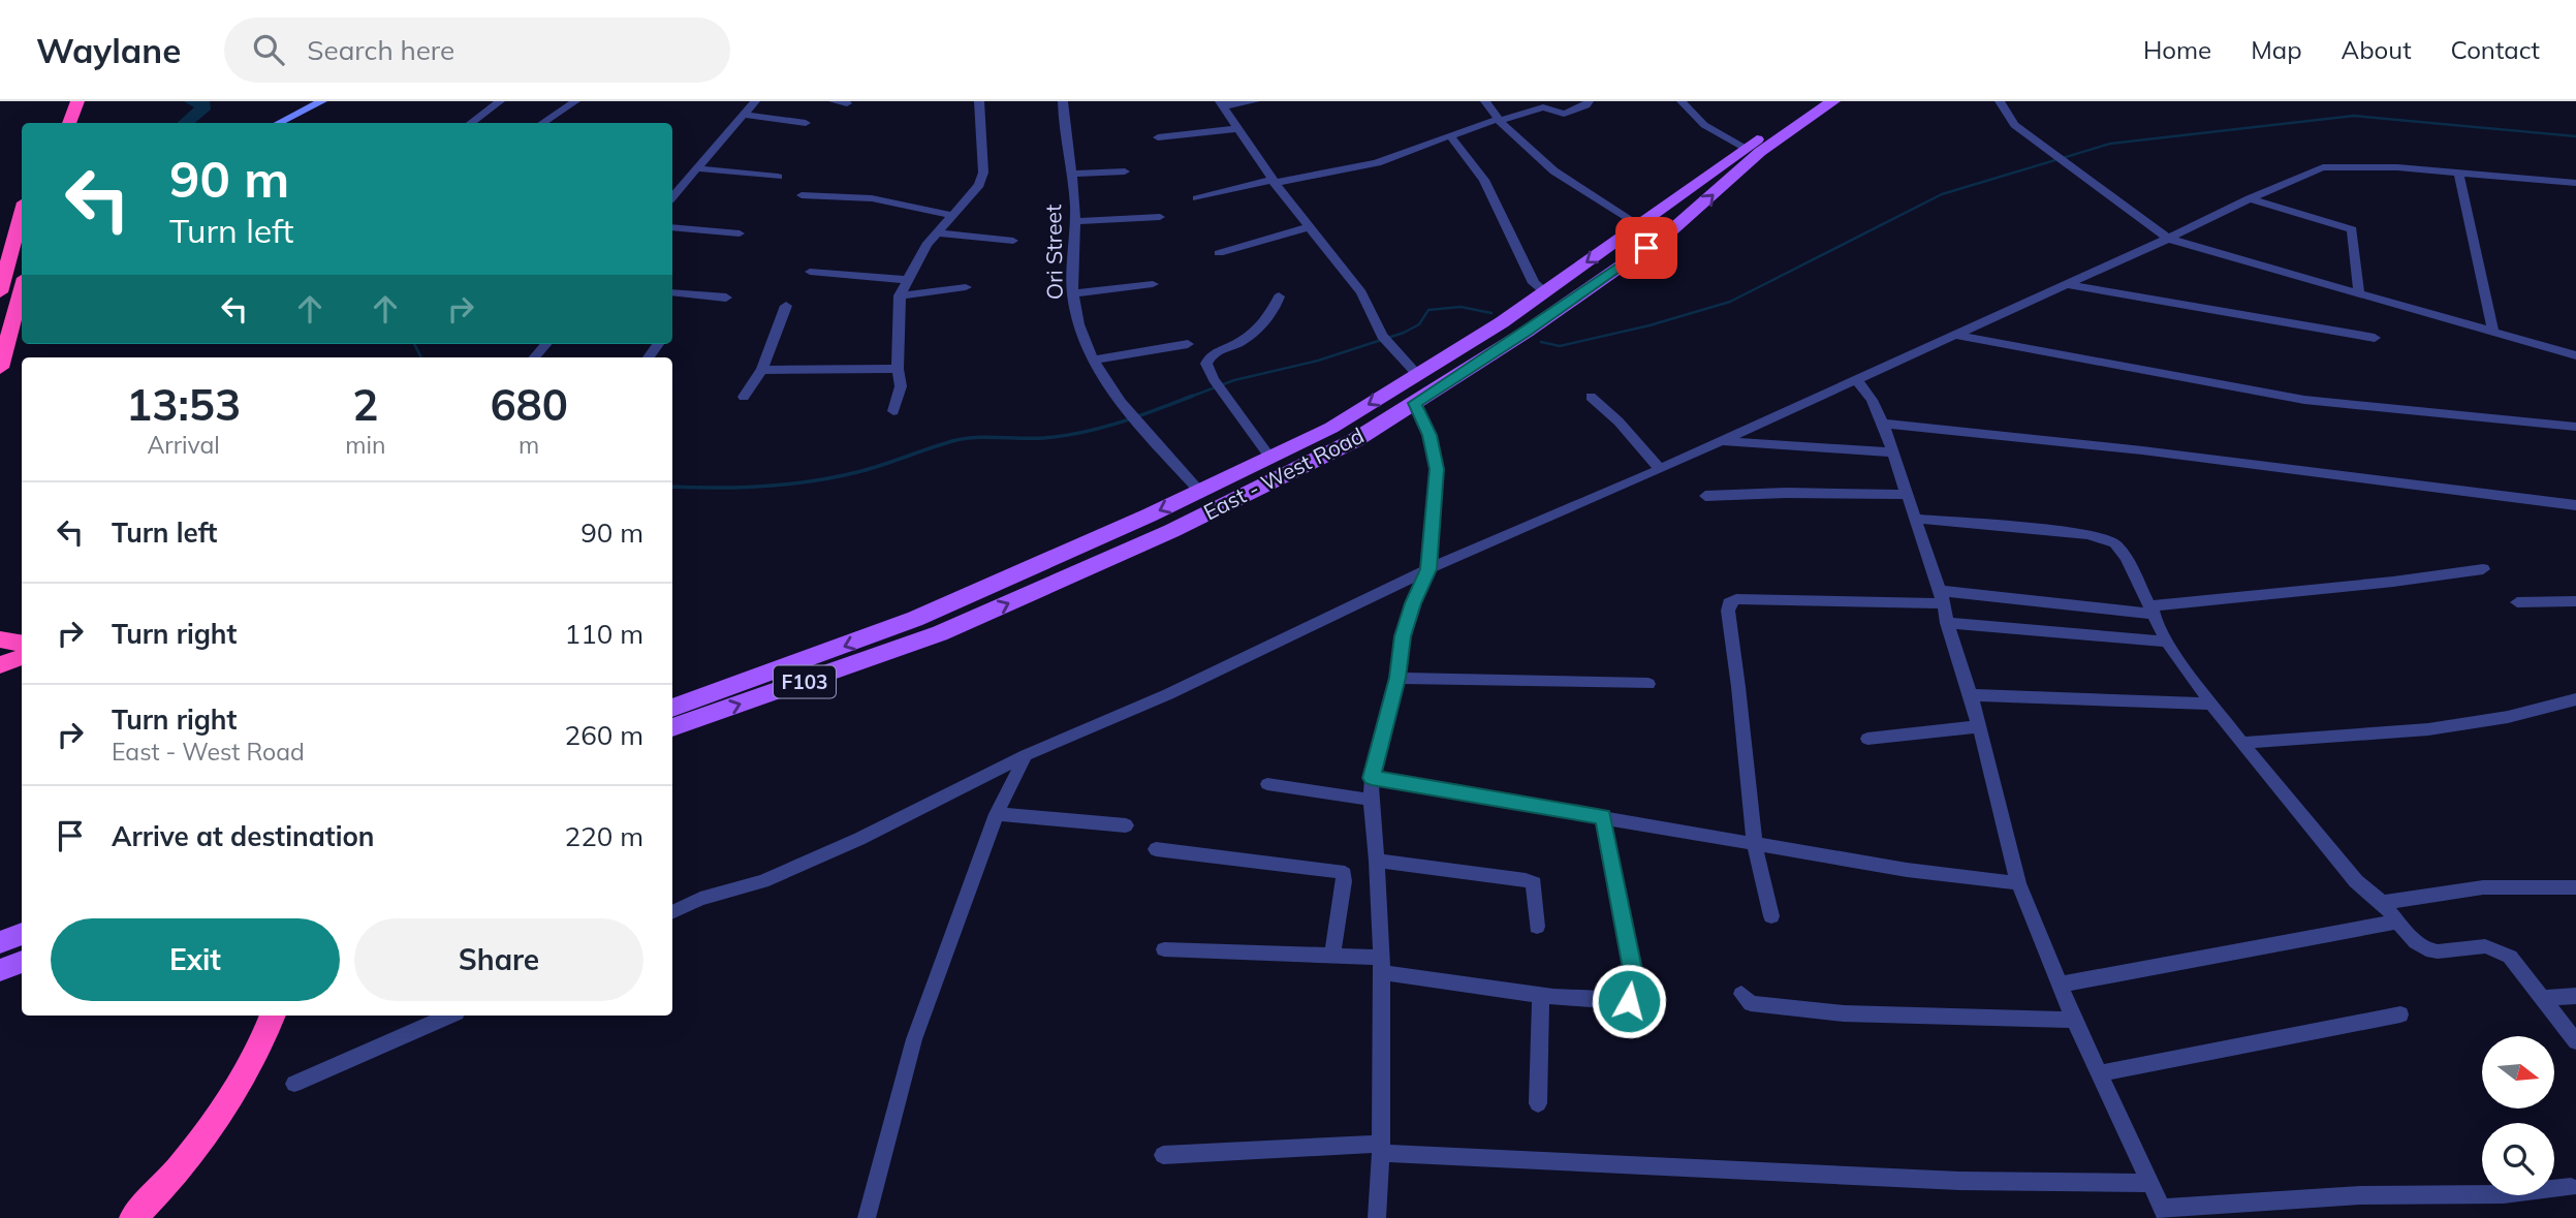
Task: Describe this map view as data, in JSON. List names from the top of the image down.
{
  "streets": {
    "main road": ["East - West Road", "F103"],
    "street": ["Ori Street"]
  },
  "crossings": [
    ["Ori Street", "East - West Road"]
  ],
  "north": "right",
  "page": {
    "header": "Waylane",
    "search": "Search here",
    "nav": [
      "Home",
      "Map",
      "About",
      "Contact"
    ],
    "turn": ["90 m", "Turn left"],
    "eta": [
      "13:53",
      "Arrival",
      "2",
      "min",
      "680",
      "m"
    ],
    "list": [
      {
        "name": "Turn left",
        "value": "90 m"
      },
      {
        "name": "Turn right",
        "value": "110 m"
      },
      {
        "name": "Turn right",
        "note": "East - West Road",
        "value": "260 m"
      },
      {
        "name": "Arrive at destination",
        "value": "220 m"
      }
    ],
    "buttons": ["Exit", "Share"]
  }
}
